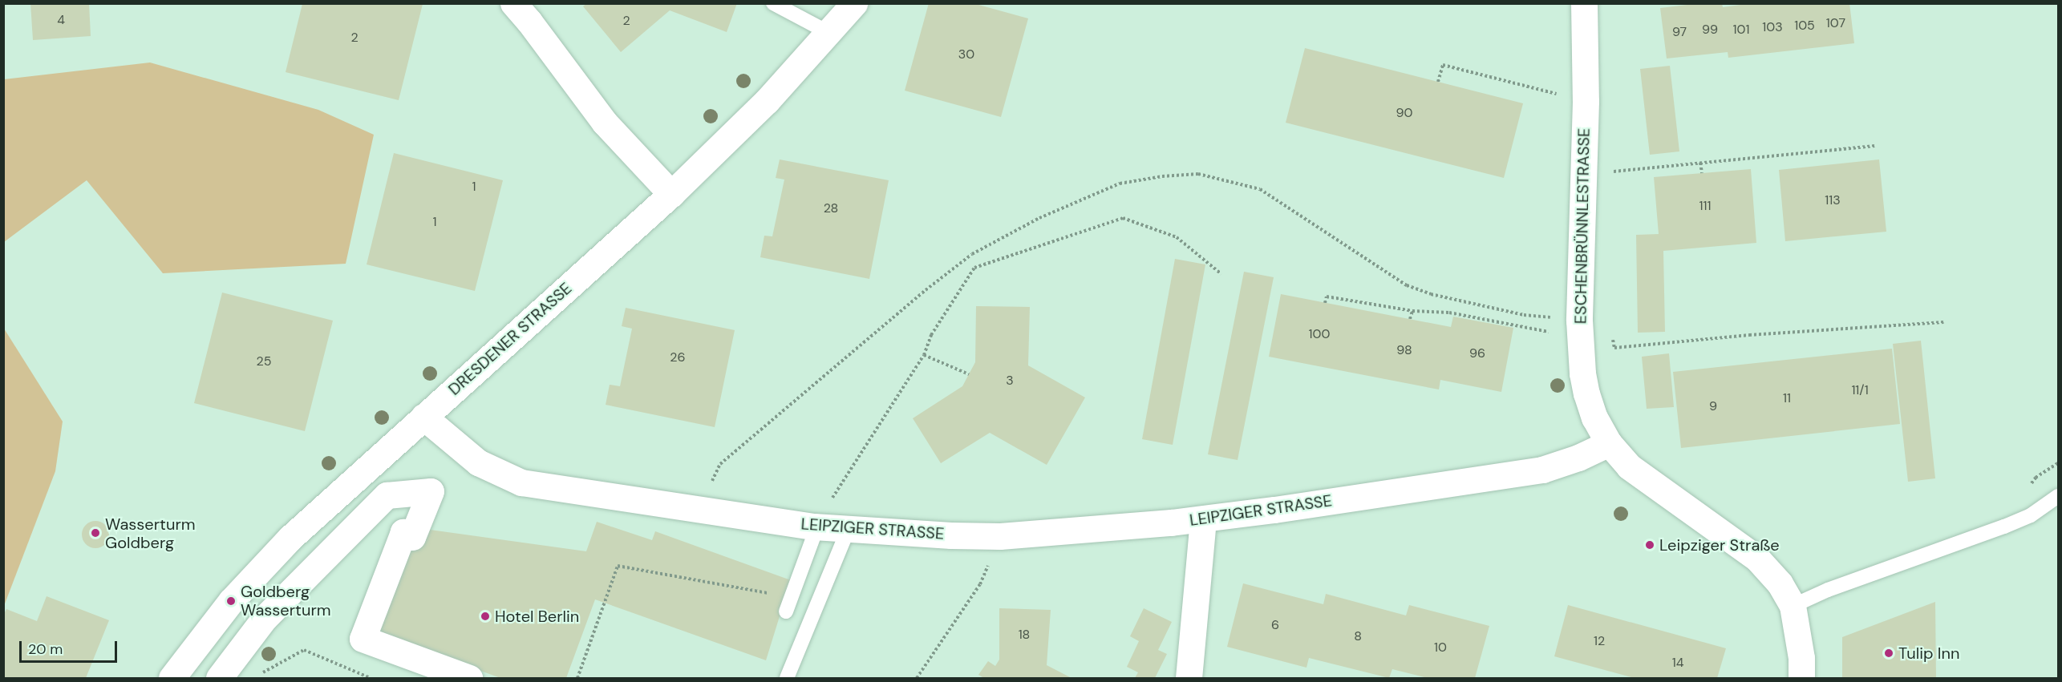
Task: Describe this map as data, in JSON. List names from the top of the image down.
{
  "streets": {
    "street": ["ESCHENBRÜNNLESTRASSE", "DRESDENER STRASSE", "LEIPZIGER STRASSE"]
  },
  "crossings": [
    ["ESCHENBRÜNNLESTRASSE", "LEIPZIGER STRASSE"],
    ["DRESDENER STRASSE", "LEIPZIGER STRASSE"]
  ],
  "places": [
    "Wasserturm Goldberg",
    "Leipziger Straße",
    "Goldberg Wasserturm",
    "Hotel Berlin",
    "Tulip Inn"
  ],
  "house_numbers": [
    "4",
    "2",
    "107",
    "105",
    "103",
    "99",
    "101",
    "97",
    "2",
    "30",
    "90",
    "1",
    "113",
    "111",
    "28",
    "1",
    "100",
    "98",
    "96",
    "26",
    "25",
    "3",
    "11/1",
    "11",
    "9",
    "6",
    "18",
    "8",
    "12",
    "10",
    "14"
  ],
  "scale_bar": "20 m"
}
